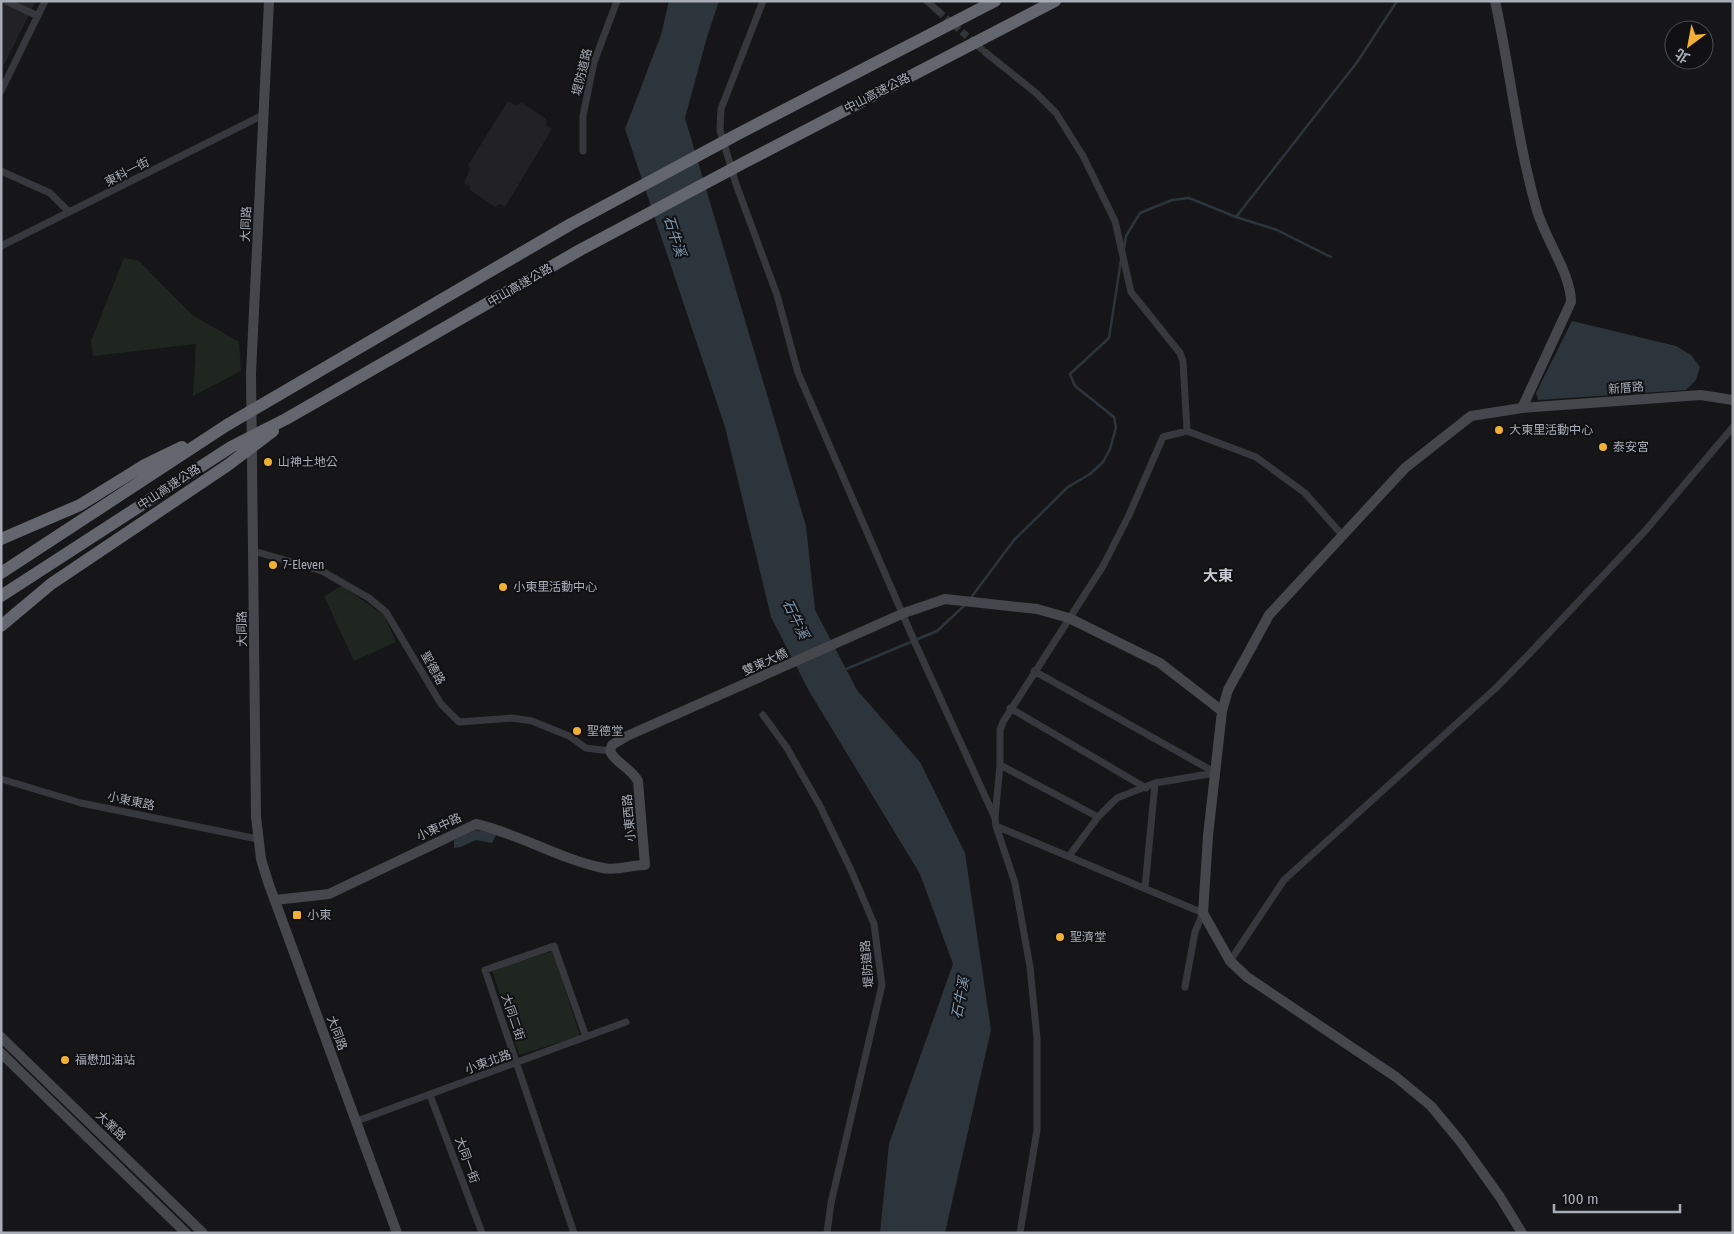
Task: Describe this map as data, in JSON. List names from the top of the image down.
{
  "streets": {
    "highway": ["中山高速公路"],
    "street": [
      "堤防道路",
      "東科一街",
      "大同路",
      "新厝路",
      "雙東大橋",
      "聖德路",
      "小東東路",
      "小東西路",
      "小東中路",
      "大同二街",
      "小東北路",
      "大業路",
      "大同一街"
    ]
  },
  "crossings": [
    ["東科一街", "大同路"],
    ["大同路", "聖德路"],
    ["大同路", "小東東路"],
    ["大同路", "小東中路"],
    ["大同路", "小東北路"],
    ["新厝路", "雙東大橋"],
    ["雙東大橋", "聖德路"],
    ["雙東大橋", "小東西路"],
    ["聖德路", "小東西路"],
    ["小東西路", "小東中路"],
    ["大同二街", "小東北路"],
    ["小東北路", "大同一街"]
  ],
  "districts": ["大東"],
  "water": ["石牛溪"],
  "places": {
    "other": [
      "大東里活動中心",
      "泰安宮",
      "山神土地公",
      "7-Eleven",
      "小東里活動中心",
      "聖德堂",
      "聖濟堂",
      "福懋加油站"
    ],
    "transit": ["小東"]
  },
  "scale_bar": "100 m",
  "north": "bottom left"
}
